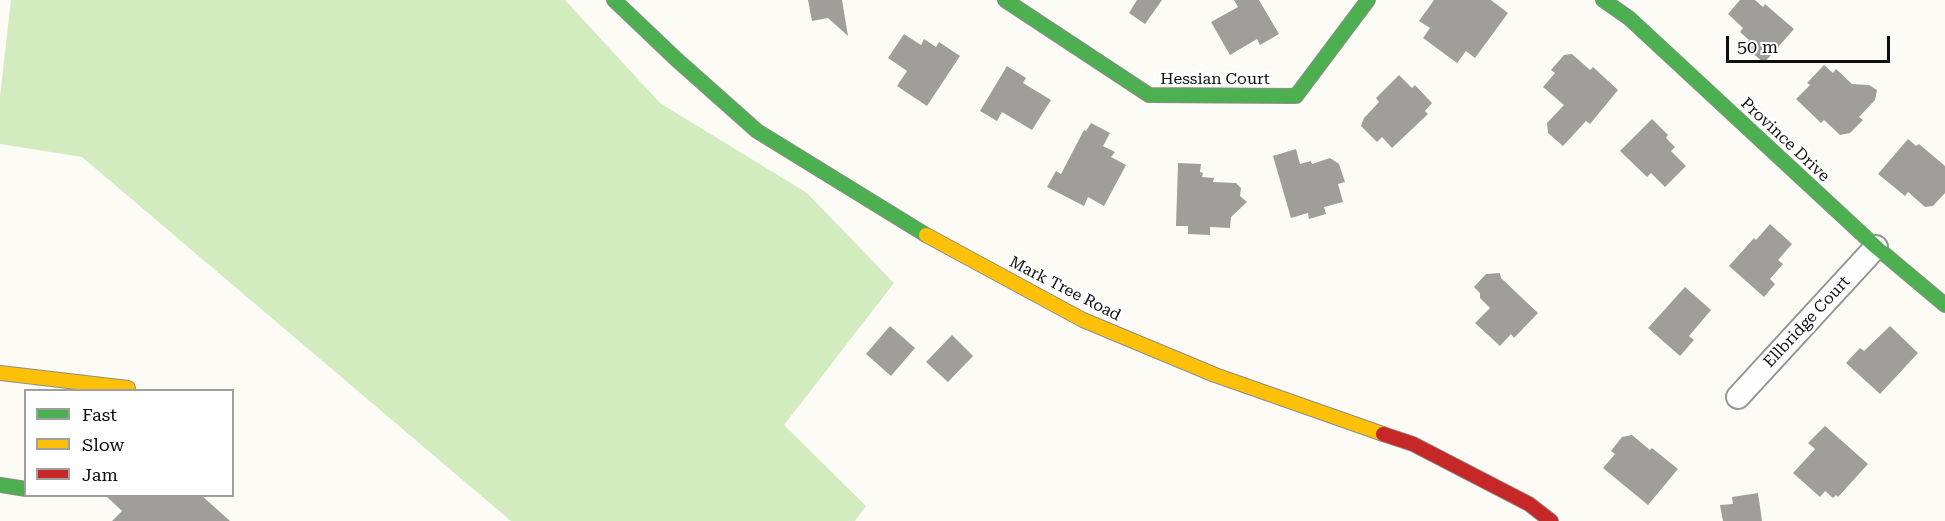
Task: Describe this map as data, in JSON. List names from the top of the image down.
{
  "streets": {
    "main road": ["Hessian Court", "Province Drive", "Mark Tree Road"],
    "street": ["Ellbridge Court"]
  },
  "crossings": [
    ["Province Drive", "Ellbridge Court"]
  ],
  "legend": ["Fast", "Slow", "Jam"],
  "scale_bar": "50 m"
}
